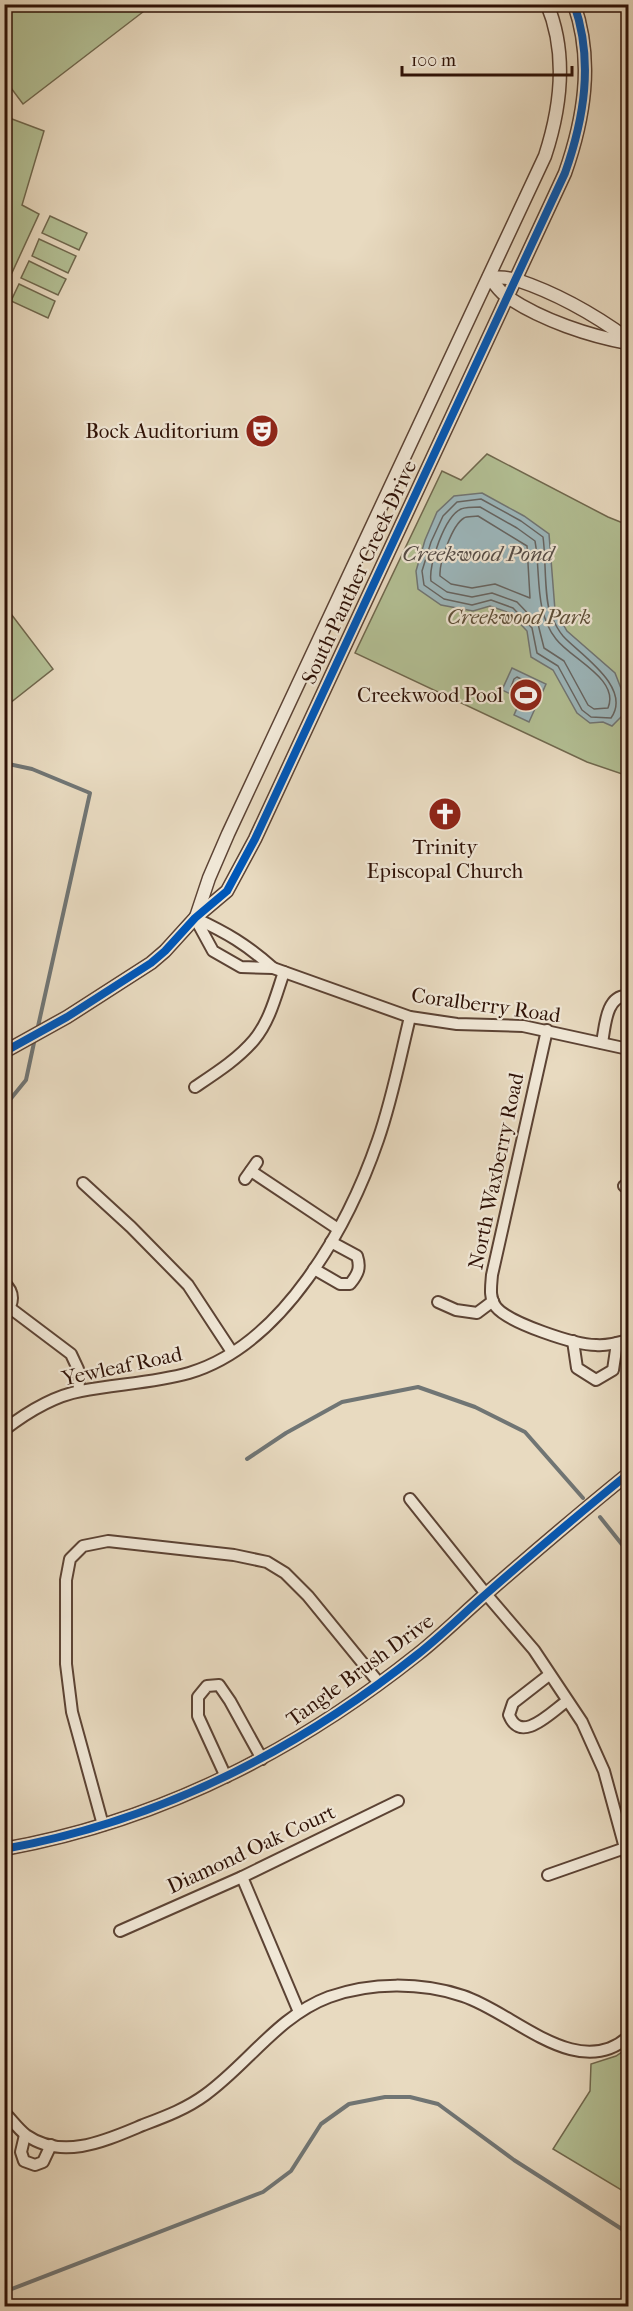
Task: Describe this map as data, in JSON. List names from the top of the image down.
{
  "streets": {
    "street": [
      "South Panther Creek Drive",
      "Coralberry Road",
      "North Waxberry Road",
      "Yewleaf Road",
      "Tangle Brush Drive",
      "Diamond Oak Court"
    ]
  },
  "crossings": [
    ["South Panther Creek Drive", "Coralberry Road"],
    ["Coralberry Road", "North Waxberry Road"],
    ["Coralberry Road", "Yewleaf Road"]
  ],
  "water": ["Creekwood Pond"],
  "parks": ["Creekwood Park"],
  "places": {
    "theatre": ["Bock Auditorium"],
    "sports": ["Creekwood Pool"],
    "church": ["Trinity Episcopal Church"]
  },
  "scale_bar": "100 m"
}
